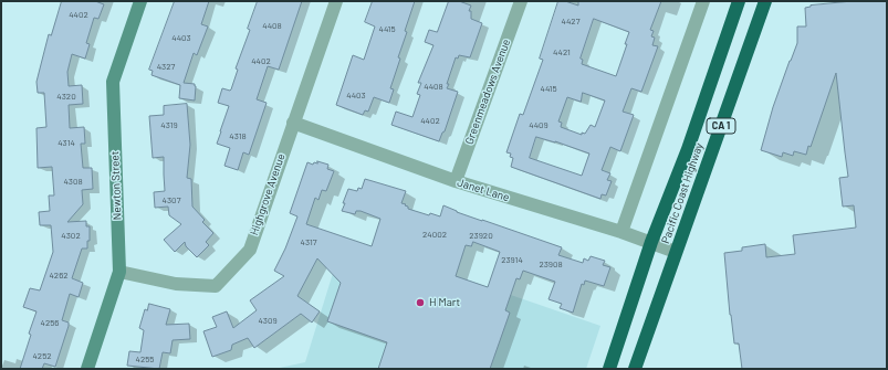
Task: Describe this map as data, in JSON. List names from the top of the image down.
{
  "streets": {
    "highway": ["CA 1", "Pacific Coast Highway"],
    "street": [
      "Greenmeadows Avenue",
      "Newton Street",
      "Janet Lane",
      "Highgrove Avenue"
    ]
  },
  "crossings": [
    ["Greenmeadows Avenue", "Janet Lane"],
    ["Newton Street", "Highgrove Avenue"],
    ["Janet Lane", "Pacific Coast Highway"],
    ["Janet Lane", "Highgrove Avenue"]
  ],
  "places": ["H Mart"],
  "house_numbers": [
    "4402",
    "4427",
    "4408",
    "4415",
    "4403",
    "4421",
    "4402",
    "4327",
    "4408",
    "4415",
    "4403",
    "4320",
    "4402",
    "4319",
    "4409",
    "4318",
    "4314",
    "4308",
    "4307",
    "24002",
    "4302",
    "23920",
    "4317",
    "23914",
    "23908",
    "4262",
    "4309",
    "4256",
    "4252",
    "4255"
  ]
}
